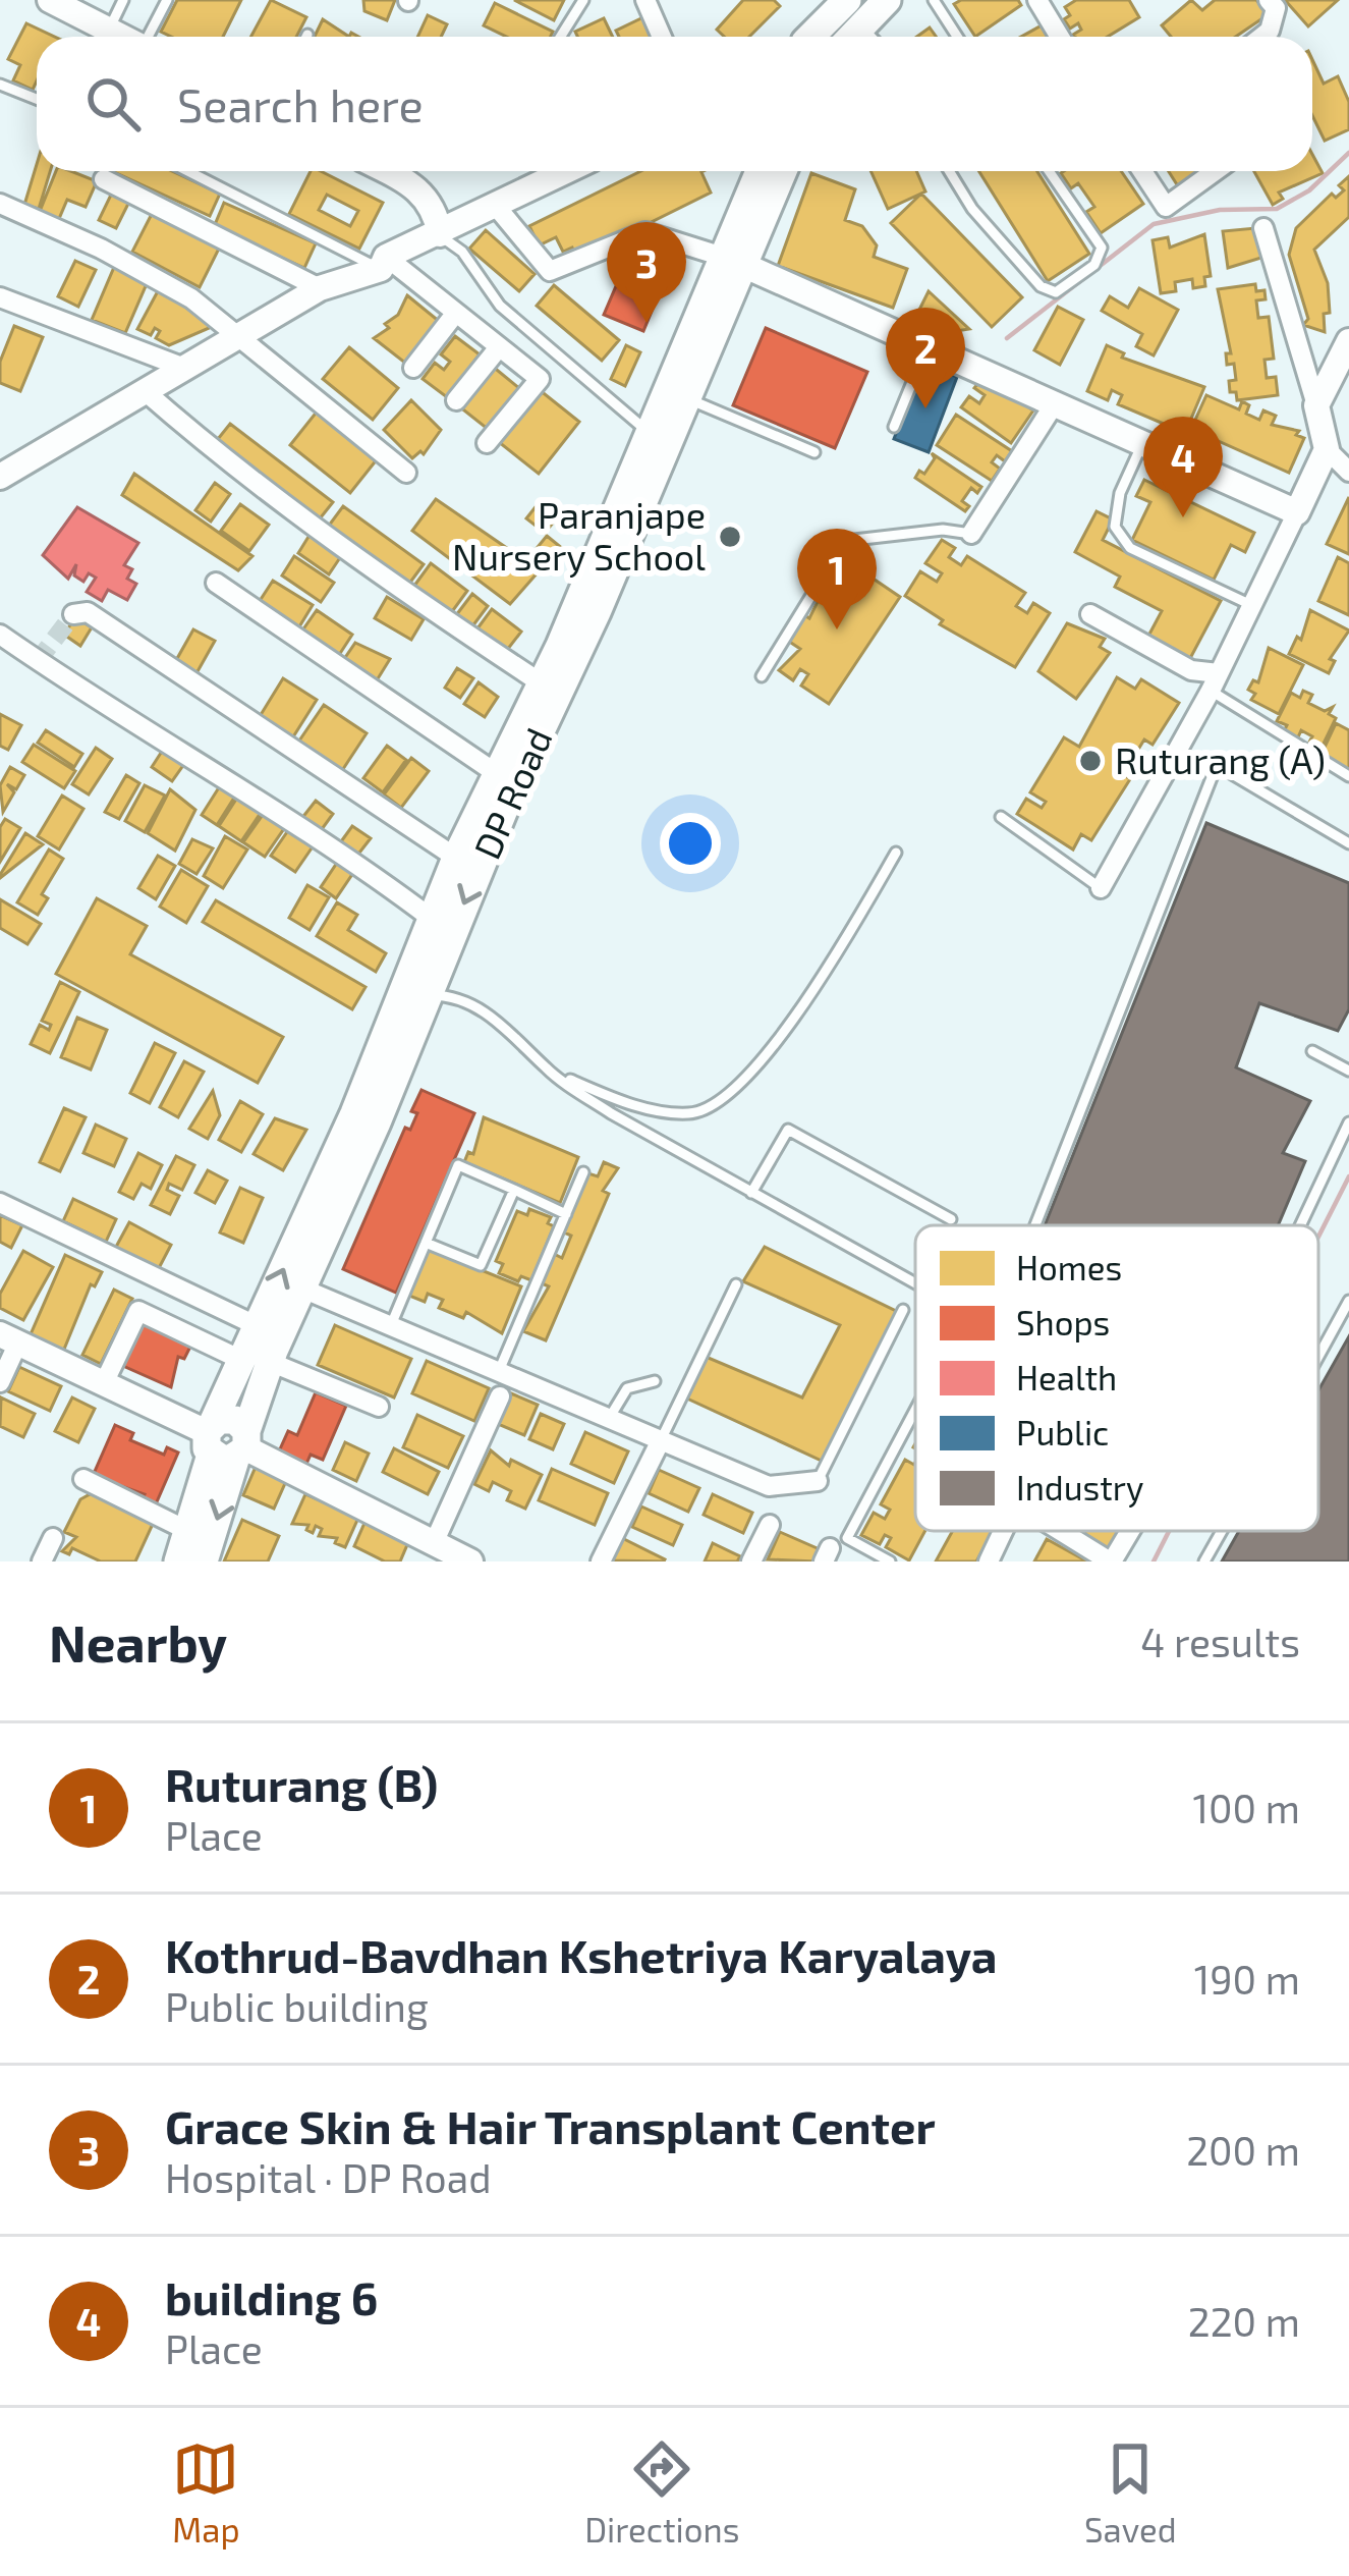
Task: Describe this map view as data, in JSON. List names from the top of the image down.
{
  "streets": {
    "main road": ["DP Road"]
  },
  "places": ["Paranjape Nursery School", "Ruturang (A)"],
  "legend": [
    "Homes",
    "Shops",
    "Health",
    "Public",
    "Industry"
  ],
  "page": {
    "search": "Search here",
    "pins": [
      "3",
      "2",
      "4",
      "1"
    ],
    "heading": ["Nearby", "4 results"],
    "list": [
      {
        "mark": "1",
        "name": "Ruturang (B)",
        "note": "Place",
        "value": "100 m"
      },
      {
        "mark": "2",
        "name": "Kothrud-Bavdhan Kshetriya Karyalaya",
        "note": "Public building",
        "value": "190 m"
      },
      {
        "mark": "3",
        "name": "Grace Skin & Hair Transplant Center",
        "note": "Hospital · DP Road",
        "value": "200 m"
      },
      {
        "mark": "4",
        "name": "building 6",
        "note": "Place",
        "value": "220 m"
      }
    ],
    "nav": ["Map", "Directions", "Saved"]
  }
}
